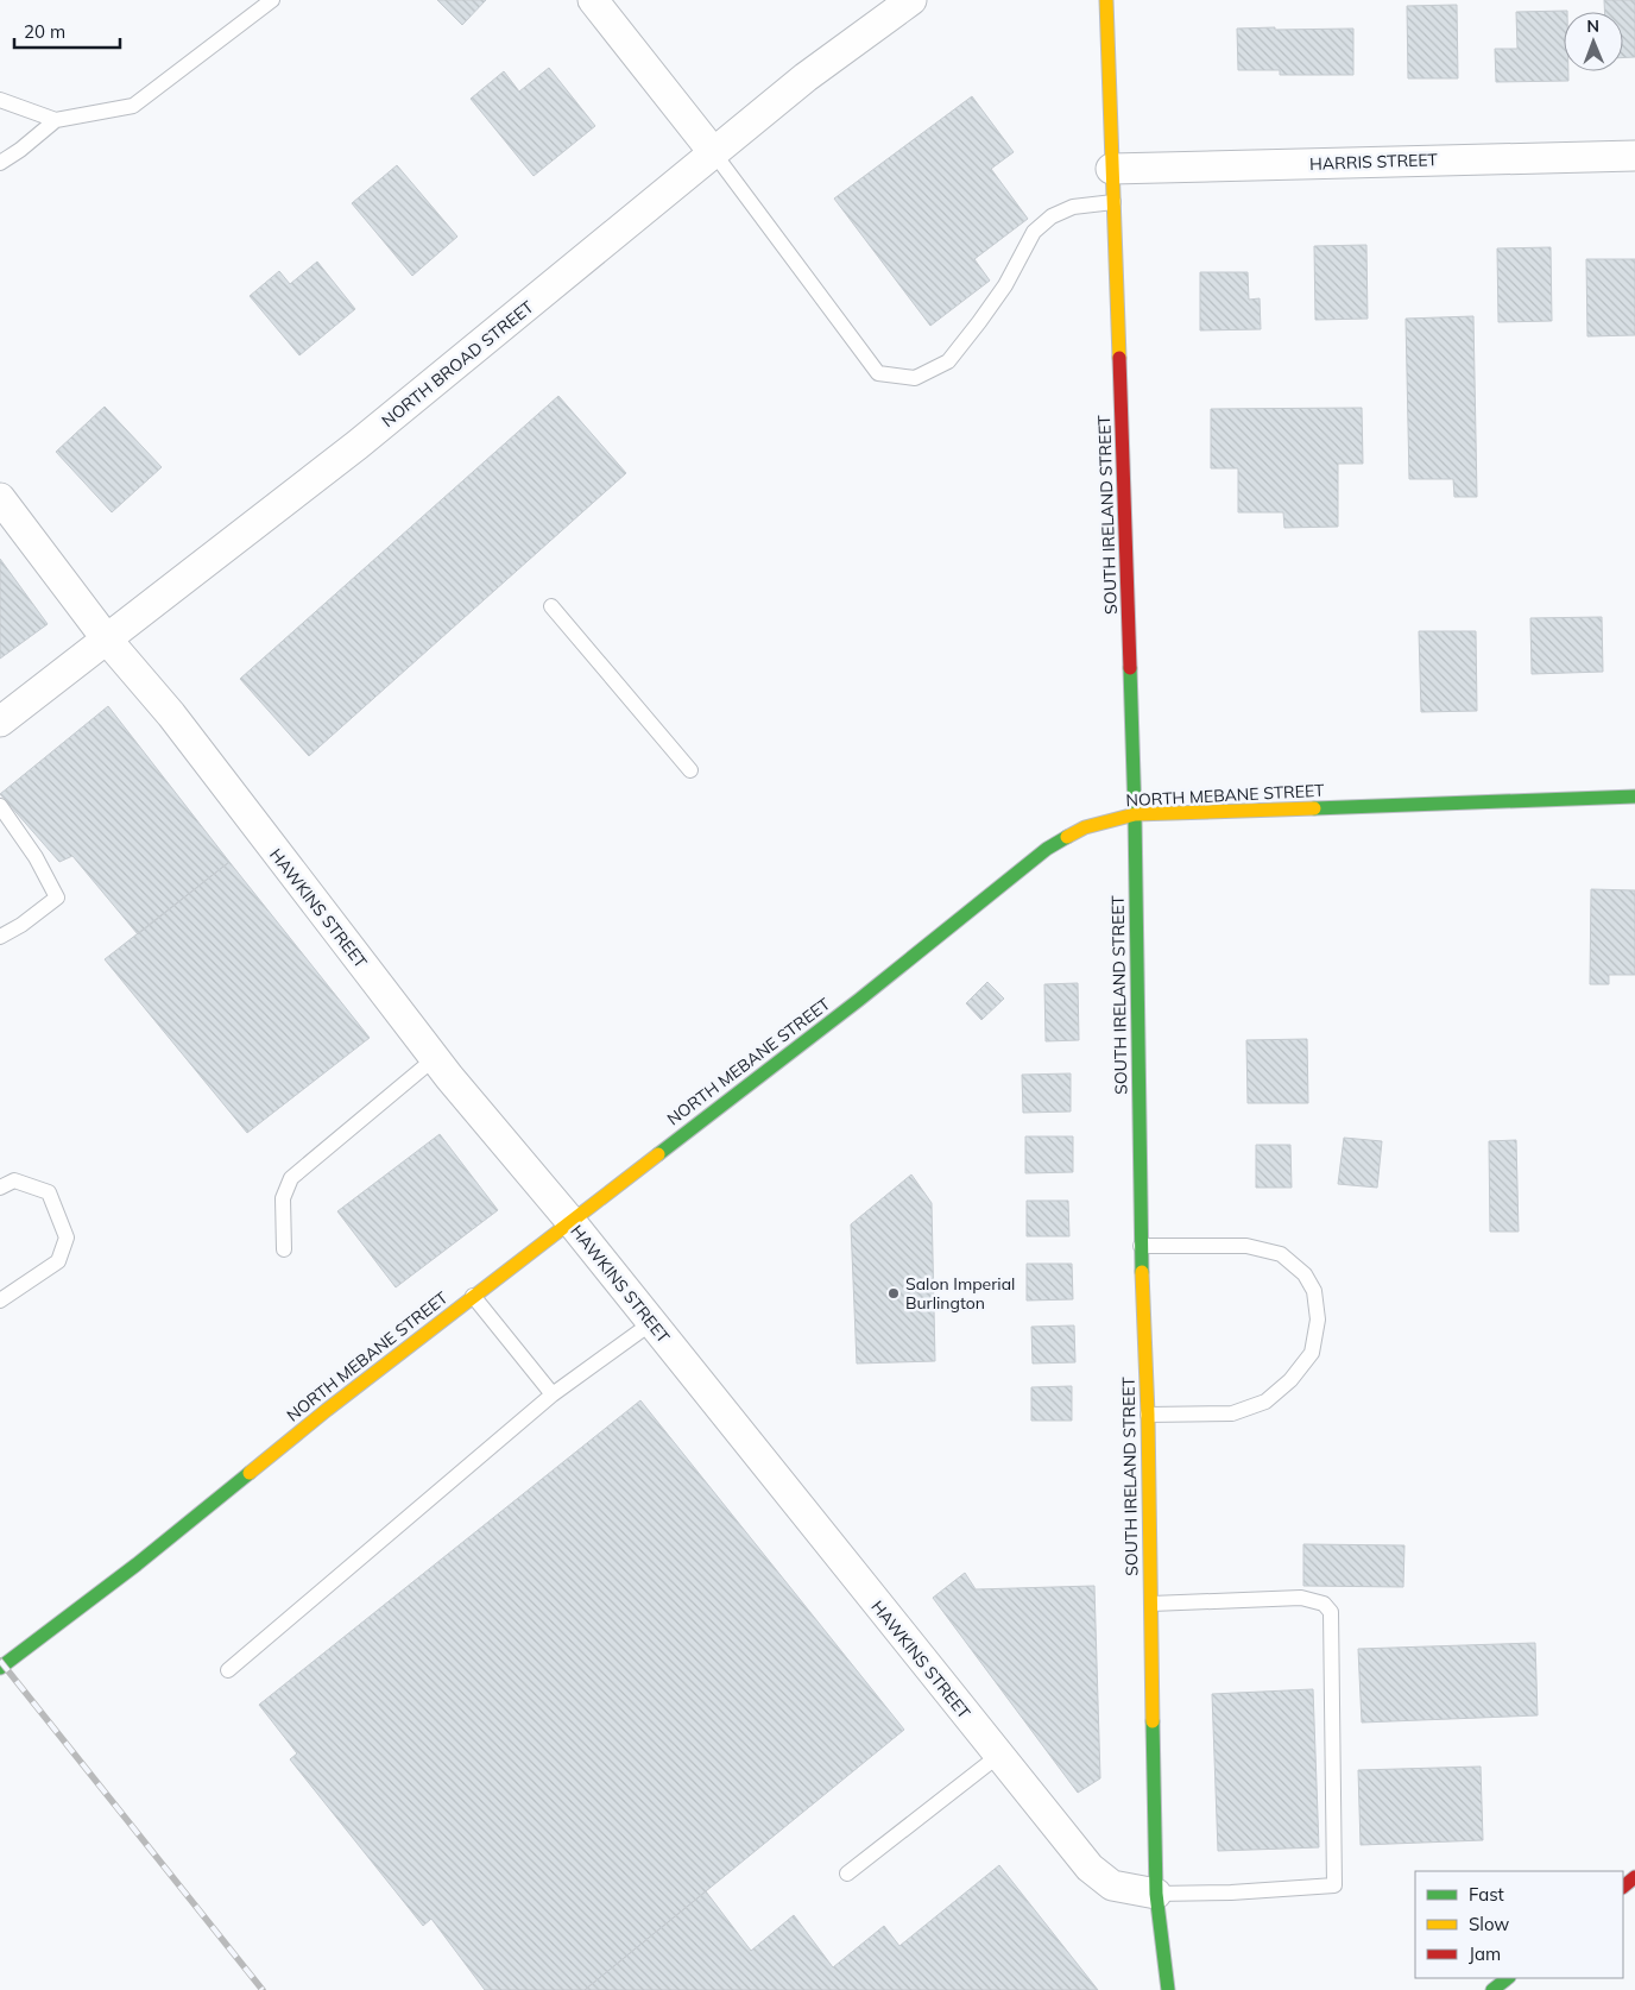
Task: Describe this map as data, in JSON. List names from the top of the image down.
{
  "streets": {
    "street": [
      "HARRIS STREET",
      "NORTH BROAD STREET",
      "SOUTH IRELAND STREET",
      "NORTH MEBANE STREET",
      "HAWKINS STREET"
    ]
  },
  "crossings": [
    ["HARRIS STREET", "SOUTH IRELAND STREET"],
    ["NORTH BROAD STREET", "HAWKINS STREET"],
    ["SOUTH IRELAND STREET", "NORTH MEBANE STREET"],
    ["SOUTH IRELAND STREET", "HAWKINS STREET"],
    ["NORTH MEBANE STREET", "HAWKINS STREET"]
  ],
  "places": ["Salon Imperial Burlington"],
  "legend": ["Fast", "Slow", "Jam"],
  "scale_bar": "20 m",
  "north": "top"
}
